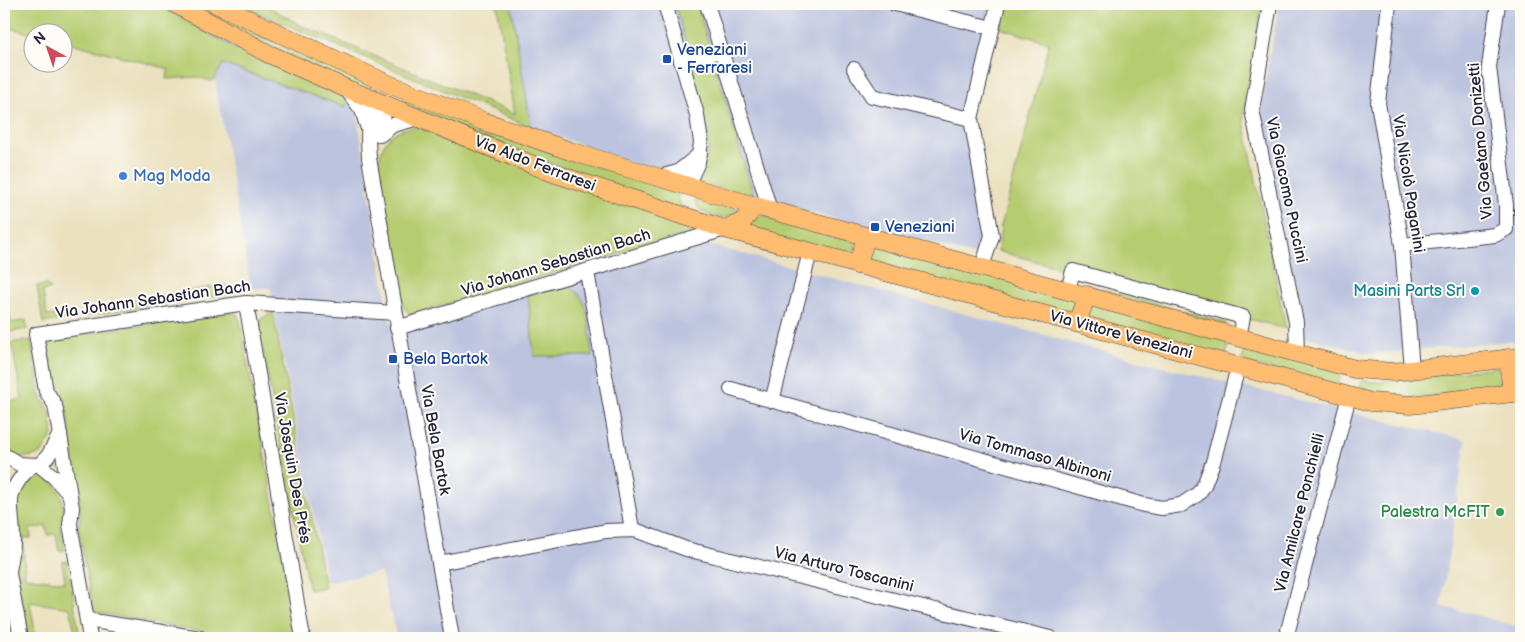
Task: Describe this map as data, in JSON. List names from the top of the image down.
{
  "streets": {
    "main road": ["Via Aldo Ferraresi", "Via Vittore Veneziani"],
    "street": [
      "Via Gaetano Donizetti",
      "Via Nicolò Paganini",
      "Via Giacomo Puccini",
      "Via Johann Sebastian Bach",
      "Via Bela Bartok",
      "Via Tommaso Albinoni",
      "Via Josquin Des Prés",
      "Via Amilcare Ponchielli",
      "Via Arturo Toscanini"
    ]
  },
  "crossings": [
    ["Via Gaetano Donizetti", "Via Nicolò Paganini"],
    ["Via Aldo Ferraresi", "Via Vittore Veneziani"],
    ["Via Aldo Ferraresi", "Via Bela Bartok"],
    ["Via Nicolò Paganini", "Via Vittore Veneziani"],
    ["Via Giacomo Puccini", "Via Vittore Veneziani"],
    ["Via Johann Sebastian Bach", "Via Vittore Veneziani"],
    ["Via Johann Sebastian Bach", "Via Bela Bartok"],
    ["Via Johann Sebastian Bach", "Via Josquin Des Prés"],
    ["Via Vittore Veneziani", "Via Tommaso Albinoni"],
    ["Via Vittore Veneziani", "Via Amilcare Ponchielli"],
    ["Via Bela Bartok", "Via Arturo Toscanini"]
  ],
  "places": {
    "transit": ["Veneziani - Ferraresi", "Veneziani", "Bela Bartok"],
    "other": ["Mag Moda", "Masini Parts Srl", "Palestra McFIT"]
  },
  "north": "top left"
}
